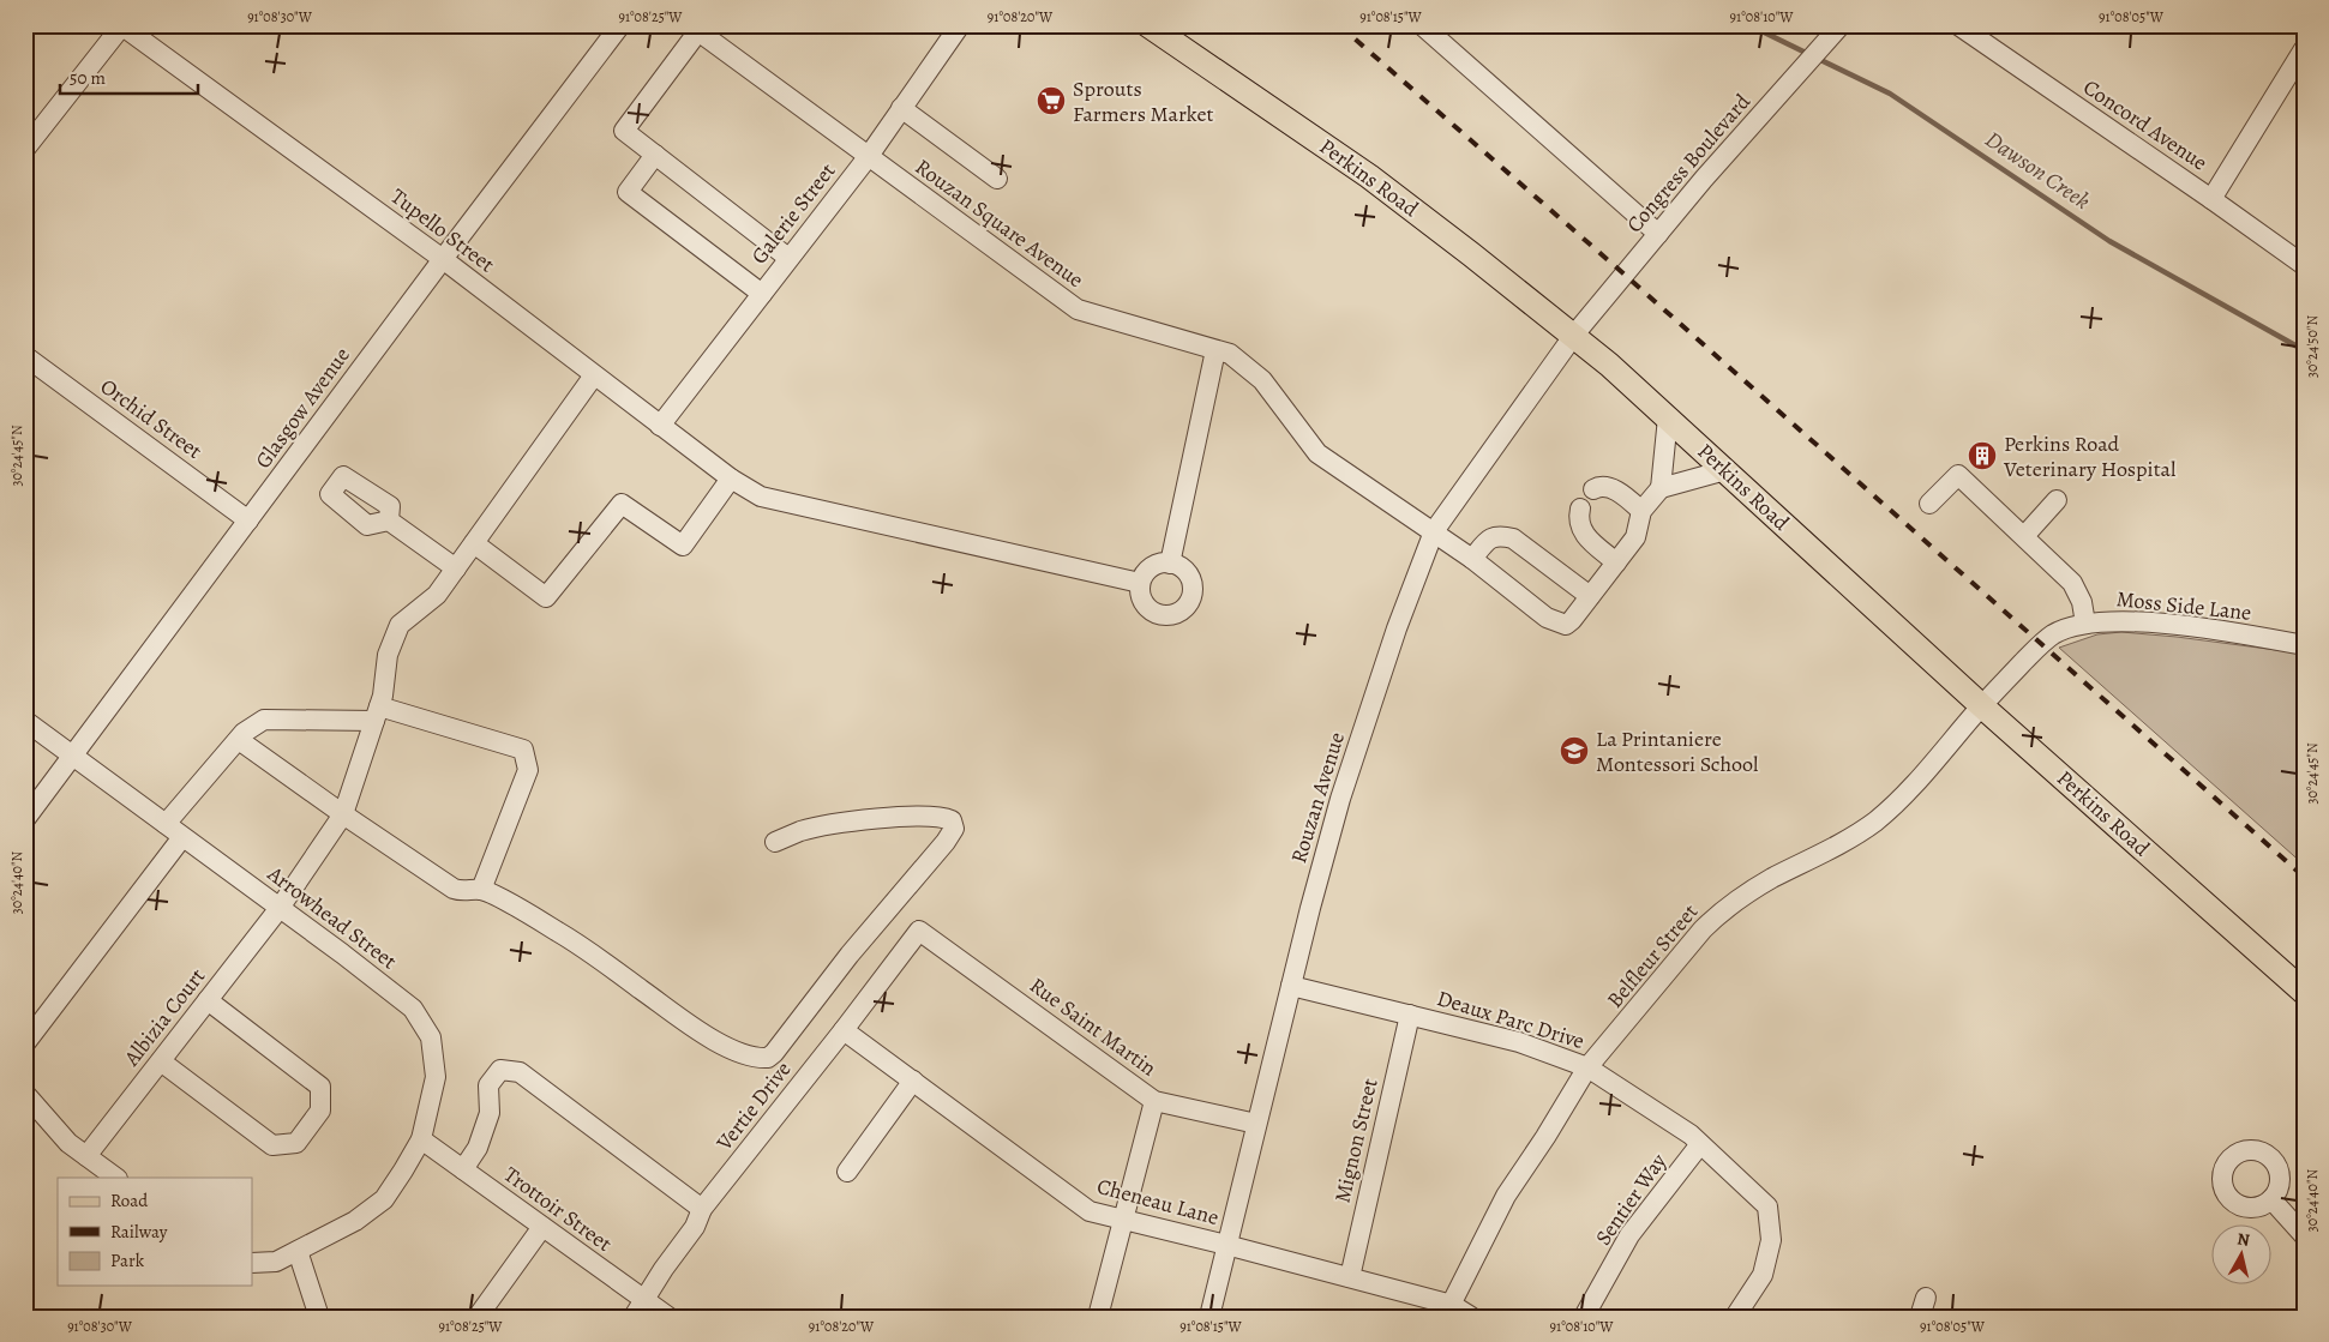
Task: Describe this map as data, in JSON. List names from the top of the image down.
{
  "streets": {
    "main road": ["Perkins Road"],
    "street": [
      "Concord Avenue",
      "Congress Boulevard",
      "Galerie Street",
      "Rouzan Square Avenue",
      "Tupello Street",
      "Glasgow Avenue",
      "Orchid Street",
      "Moss Side Lane",
      "Rouzan Avenue",
      "Arrowhead Street",
      "Belfleur Street",
      "Albizia Court",
      "Deaux Parc Drive",
      "Rue Saint Martin",
      "Vertie Drive",
      "Mignon Street",
      "Sentier Way",
      "Cheneau Lane",
      "Trottoir Street"
    ]
  },
  "crossings": [
    ["Congress Boulevard", "Perkins Road"],
    ["Congress Boulevard", "Rouzan Avenue"],
    ["Perkins Road", "Moss Side Lane"],
    ["Perkins Road", "Rouzan Avenue"],
    ["Perkins Road", "Belfleur Street"],
    ["Galerie Street", "Rouzan Square Avenue"],
    ["Galerie Street", "Tupello Street"],
    ["Rouzan Square Avenue", "Rouzan Avenue"],
    ["Tupello Street", "Glasgow Avenue"],
    ["Tupello Street", "Albizia Court"],
    ["Glasgow Avenue", "Orchid Street"],
    ["Glasgow Avenue", "Arrowhead Street"],
    ["Moss Side Lane", "Belfleur Street"],
    ["Rouzan Avenue", "Deaux Parc Drive"],
    ["Rouzan Avenue", "Rue Saint Martin"],
    ["Rouzan Avenue", "Cheneau Lane"],
    ["Arrowhead Street", "Albizia Court"],
    ["Arrowhead Street", "Trottoir Street"],
    ["Belfleur Street", "Deaux Parc Drive"],
    ["Belfleur Street", "Cheneau Lane"],
    ["Deaux Parc Drive", "Mignon Street"],
    ["Deaux Parc Drive", "Sentier Way"],
    ["Rue Saint Martin", "Vertie Drive"],
    ["Vertie Drive", "Cheneau Lane"],
    ["Vertie Drive", "Trottoir Street"],
    ["Mignon Street", "Cheneau Lane"]
  ],
  "water": ["Dawson Creek"],
  "places": {
    "supermarket": ["Sprouts Farmers Market"],
    "building": ["Perkins Road Veterinary Hospital"],
    "school or university": ["La Printaniere Montessori School"]
  },
  "legend": ["Road", "Railway", "Park"],
  "scale_bar": "50 m",
  "north": "top",
  "coordinates": [
    "91°08'30\"W",
    "91°08'25\"W",
    "91°08'20\"W",
    "91°08'15\"W",
    "91°08'10\"W",
    "91°08'05\"W",
    "30°24'50\"N",
    "30°24'45\"N",
    "30°24'40\"N"
  ]
}
